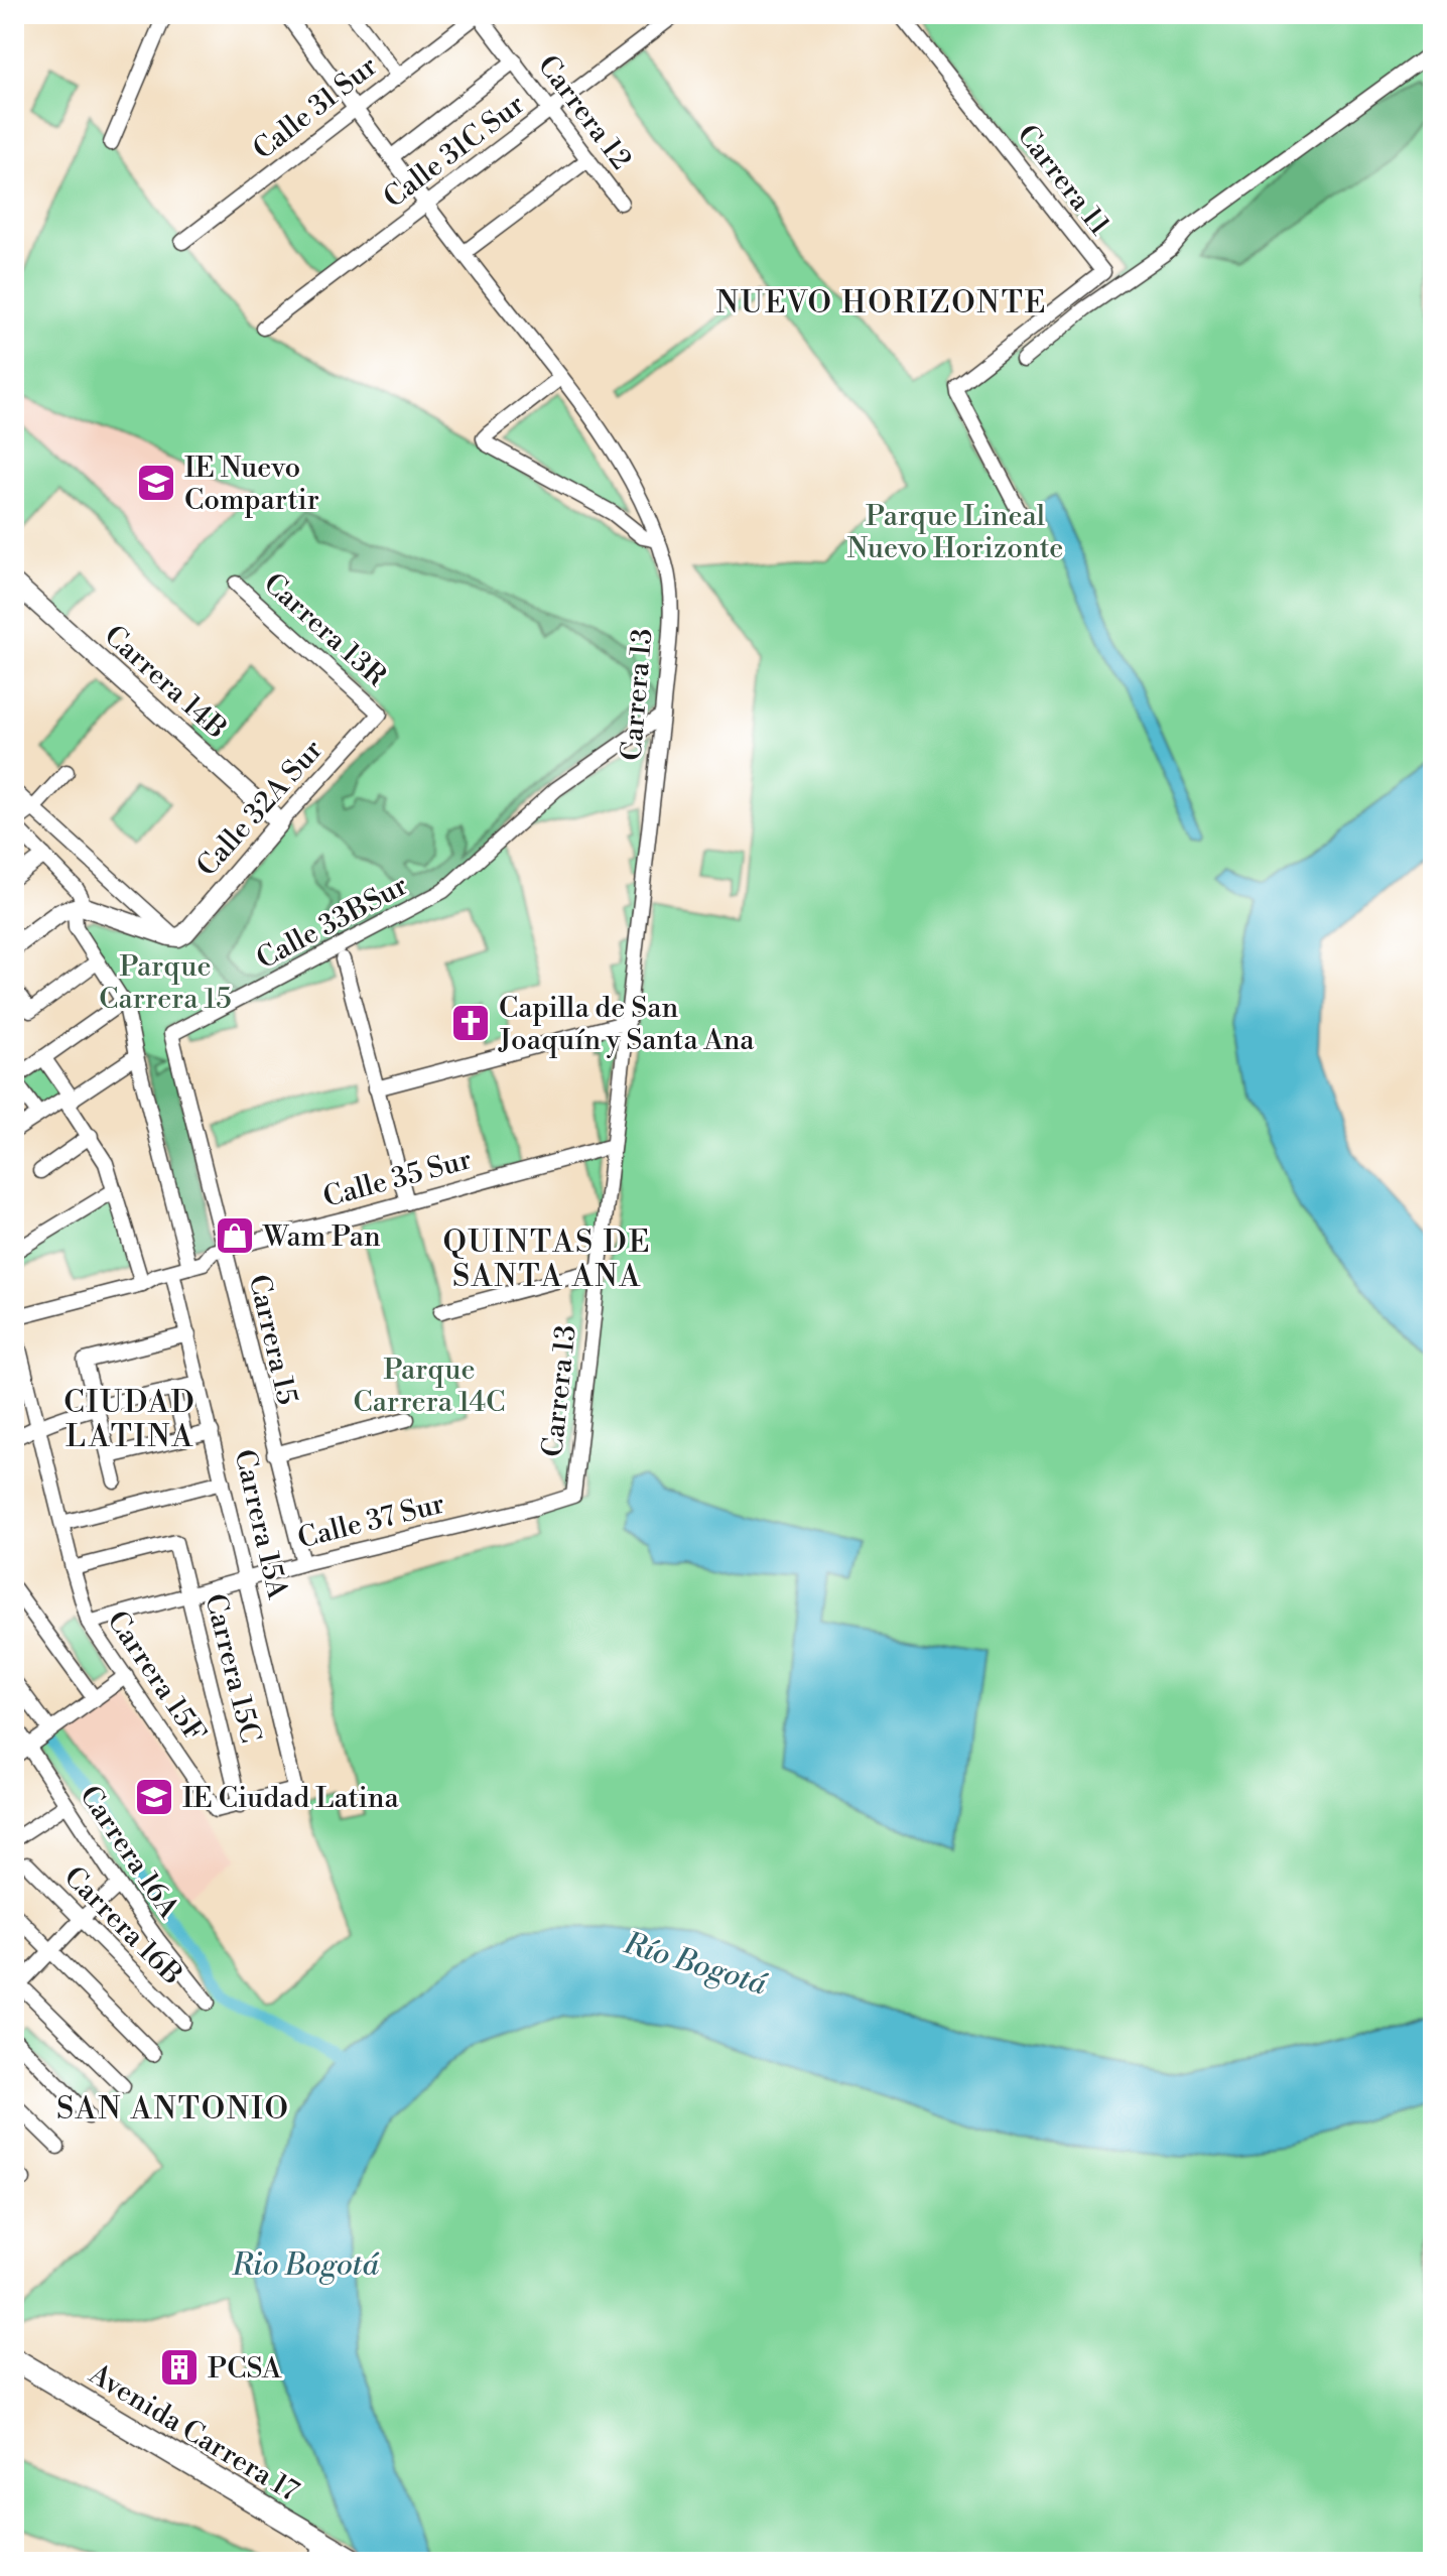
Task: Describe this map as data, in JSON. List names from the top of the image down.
{
  "streets": {
    "main road": ["Avenida Carrera 17"],
    "street": [
      "Calle 31 Sur",
      "Carrera 12",
      "Calle 31C Sur",
      "Carrera 11",
      "Carrera 13R",
      "Carrera 14B",
      "Carrera 13",
      "Calle 32A Sur",
      "Calle 33BSur",
      "Calle 35 Sur",
      "Carrera 15",
      "Calle 37 Sur",
      "Carrera 15A",
      "Carrera 15C",
      "Carrera 15F",
      "Carrera 16A",
      "Carrera 16B"
    ]
  },
  "crossings": [
    ["Calle 31 Sur", "Carrera 12"],
    ["Calle 31 Sur", "Carrera 13"],
    ["Carrera 12", "Calle 31C Sur"],
    ["Calle 31C Sur", "Carrera 13"],
    ["Carrera 13R", "Calle 32A Sur"],
    ["Carrera 14B", "Calle 32A Sur"],
    ["Carrera 13", "Calle 33BSur"],
    ["Carrera 13", "Calle 35 Sur"],
    ["Carrera 13", "Calle 37 Sur"],
    ["Calle 33BSur", "Carrera 15"],
    ["Calle 35 Sur", "Carrera 15"],
    ["Calle 35 Sur", "Carrera 15A"],
    ["Carrera 15", "Calle 37 Sur"],
    ["Calle 37 Sur", "Carrera 15A"],
    ["Calle 37 Sur", "Carrera 15C"],
    ["Calle 37 Sur", "Carrera 15F"],
    ["Carrera 15A", "Carrera 15C"],
    ["Carrera 15A", "Carrera 15F"],
    ["Carrera 15C", "Carrera 15F"]
  ],
  "districts": [
    "NUEVO HORIZONTE",
    "QUINTAS DE SANTA ANA",
    "CIUDAD LATINA",
    "SAN ANTONIO"
  ],
  "water": ["Río Bogotá", "Rio Bogotá"],
  "parks": ["Parque Lineal Nuevo Horizonte", "Parque Carrera 15", "Parque Carrera 14C"],
  "places": {
    "school or university": ["IE Nuevo Compartir", "IE Ciudad Latina"],
    "church": ["Capilla de San Joaquín y Santa Ana"],
    "shop": ["Wam Pan"],
    "building": ["PCSA"]
  }
}
